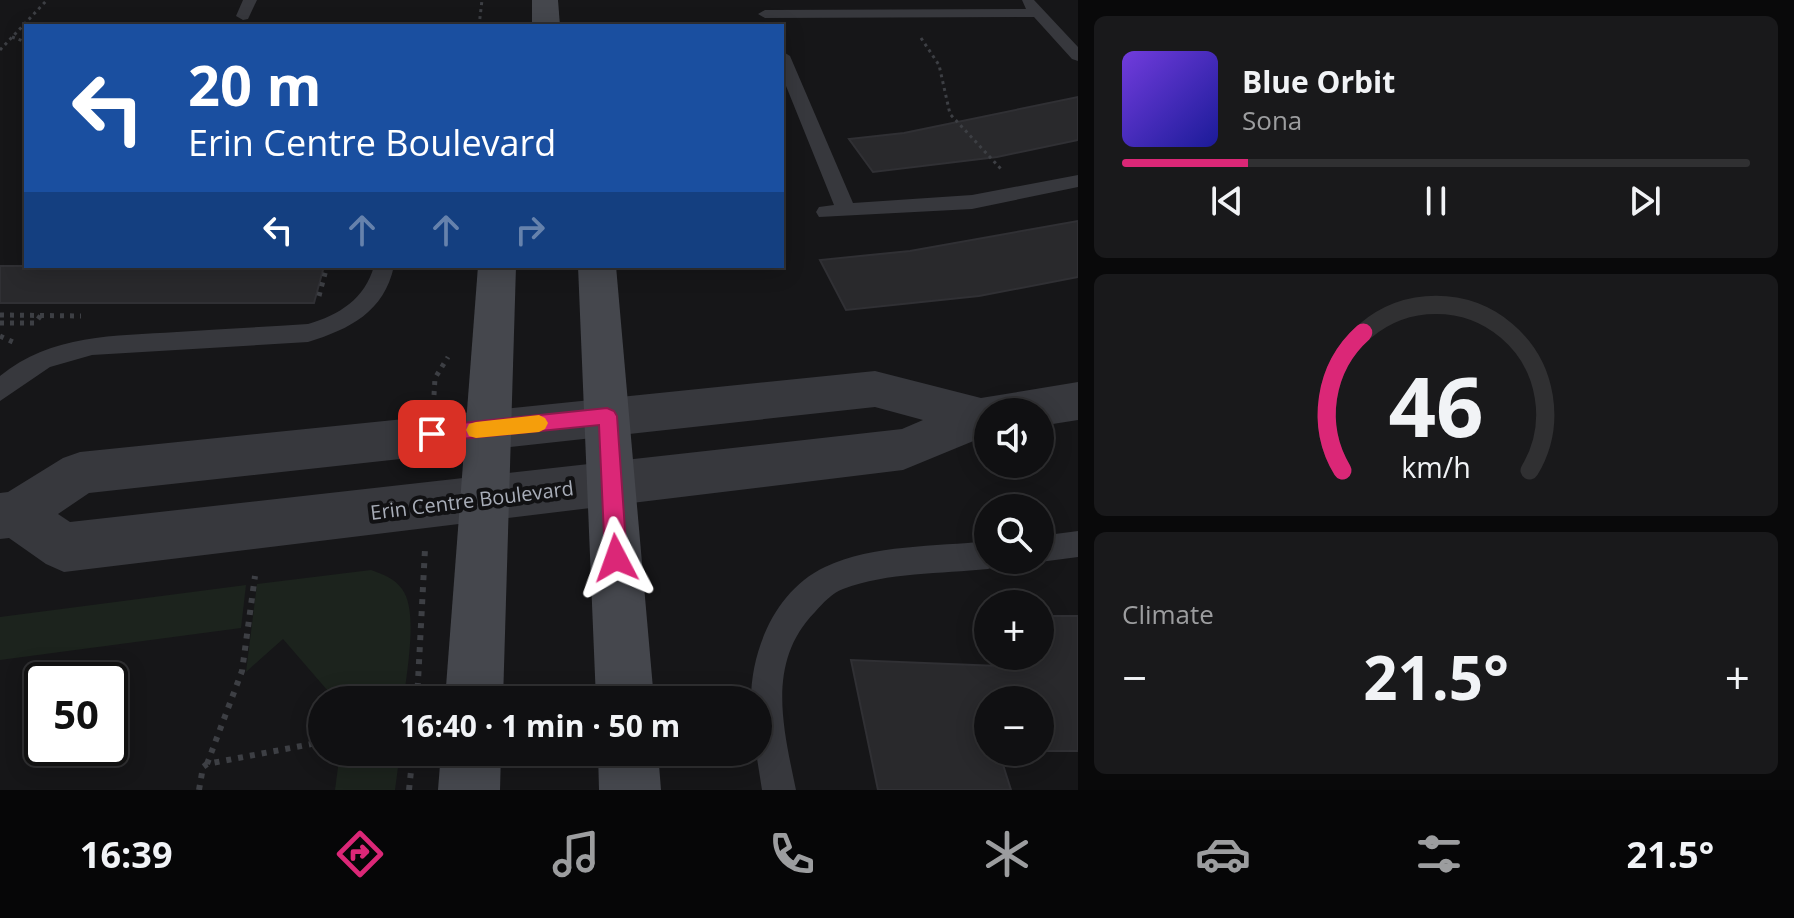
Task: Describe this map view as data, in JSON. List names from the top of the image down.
{
  "streets": {
    "street": ["Erin Centre Boulevard"]
  },
  "page": {
    "turn": ["20 m", "Erin Centre Boulevard"],
    "song": ["Blue Orbit", "Sona"],
    "map_buttons": ["+", "−"],
    "tile": "Climate",
    "heat": ["−", "21.5°", "+"],
    "limit": "50",
    "trip": "16:40 · 1 min · 50 m",
    "tabs": ["16:39", "21.5°"],
    "gauge": ["46", "km/h"]
  }
}
